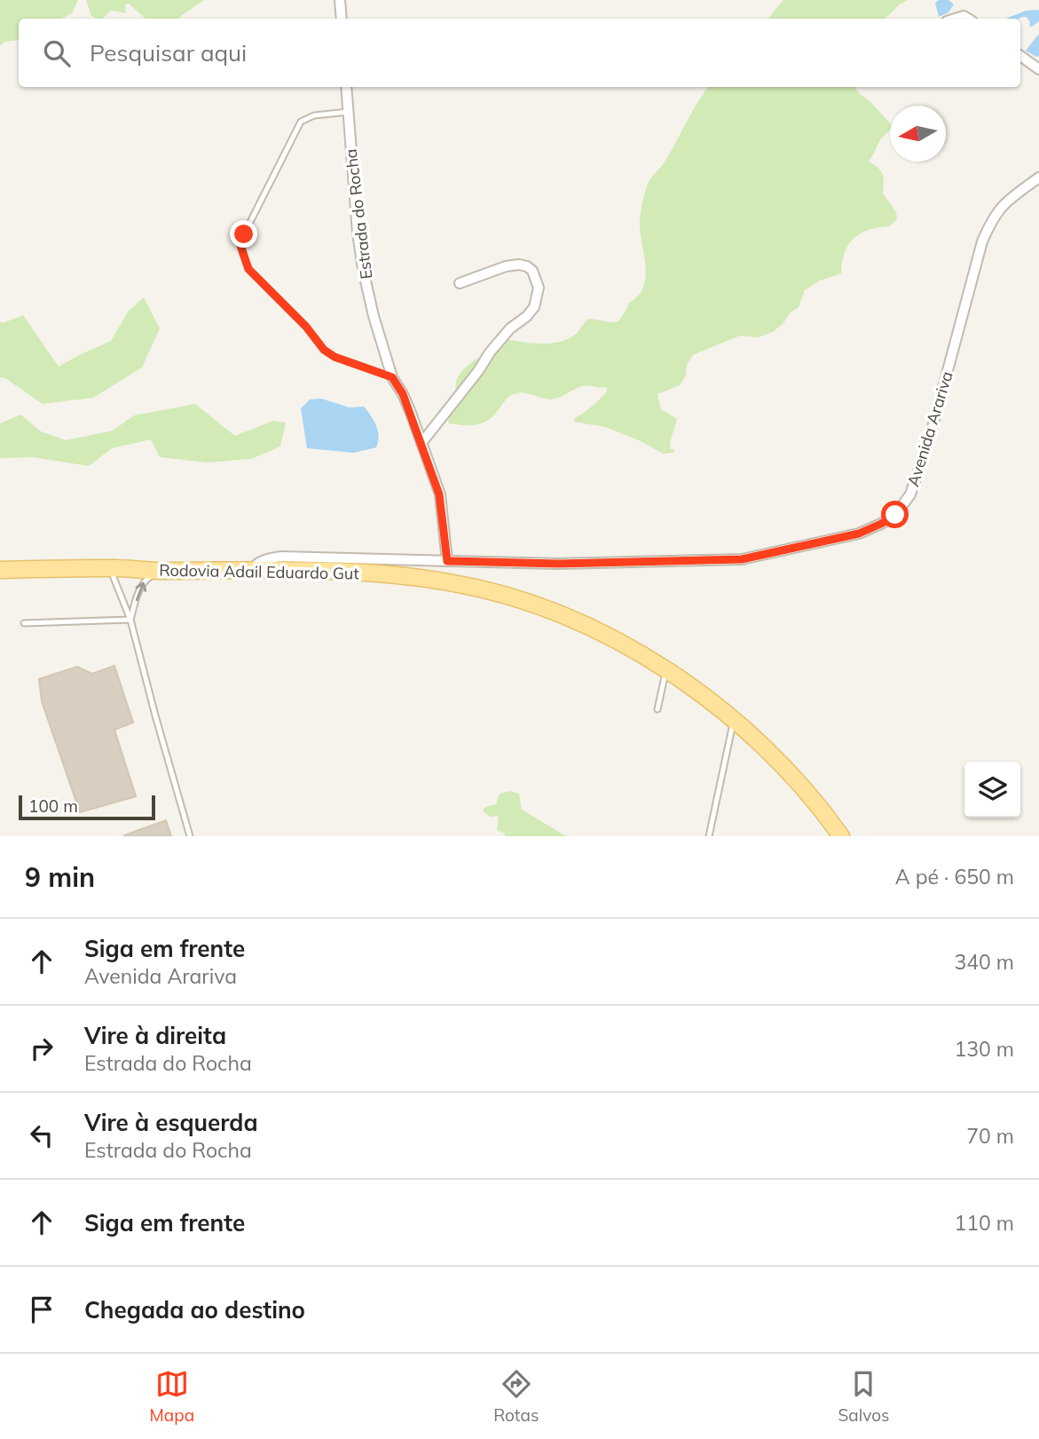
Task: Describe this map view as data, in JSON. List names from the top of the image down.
{
  "streets": {
    "main road": ["Rodovia Adail Eduardo Gut"],
    "street": ["Estrada do Rocha", "Avenida Arariva"]
  },
  "crossings": [
    ["Estrada do Rocha", "Avenida Arariva"],
    ["Avenida Arariva", "Rodovia Adail Eduardo Gut"]
  ],
  "scale_bar": "100 m",
  "north": "left",
  "page": {
    "search": "Pesquisar aqui",
    "scale": "100 m",
    "heading": ["9 min", "A pé · 650 m"],
    "list": [
      ["Siga em frente", "Avenida Arariva", "340 m"],
      ["Vire à direita", "Estrada do Rocha", "130 m"],
      ["Vire à esquerda", "Estrada do Rocha", "70 m"],
      ["Siga em frente", "110 m"],
      "Chegada ao destino"
    ],
    "nav": ["Mapa", "Rotas", "Salvos"]
  }
}
